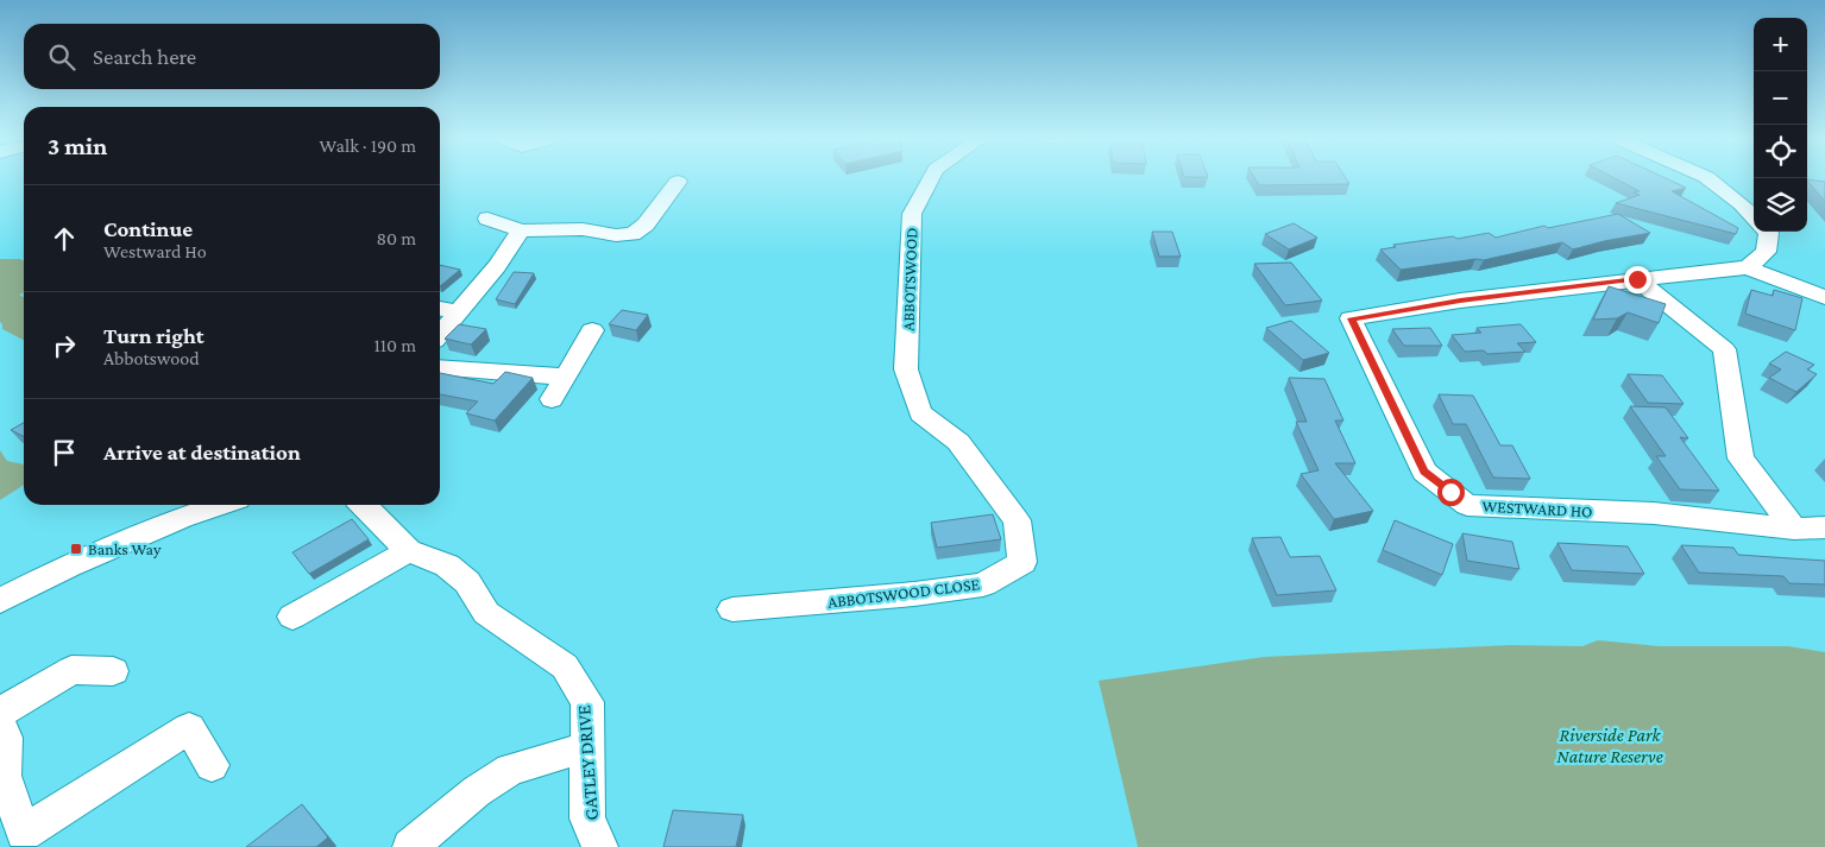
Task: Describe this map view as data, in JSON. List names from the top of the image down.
{
  "streets": {
    "street": [
      "ABBOTSWOOD",
      "WESTWARD HO",
      "ABBOTSWOOD CLOSE",
      "GATLEY DRIVE"
    ]
  },
  "crossings": [
    ["ABBOTSWOOD", "ABBOTSWOOD CLOSE"]
  ],
  "parks": ["Riverside Park Nature Reserve"],
  "places": {
    "transit": ["Banks Way"]
  },
  "page": {
    "map_buttons": ["+", "−"],
    "search": "Search here",
    "heading": ["3 min", "Walk · 190 m"],
    "list": [
      ["Continue", "Westward Ho", "80 m"],
      ["Turn right", "Abbotswood", "110 m"],
      "Arrive at destination"
    ]
  }
}
